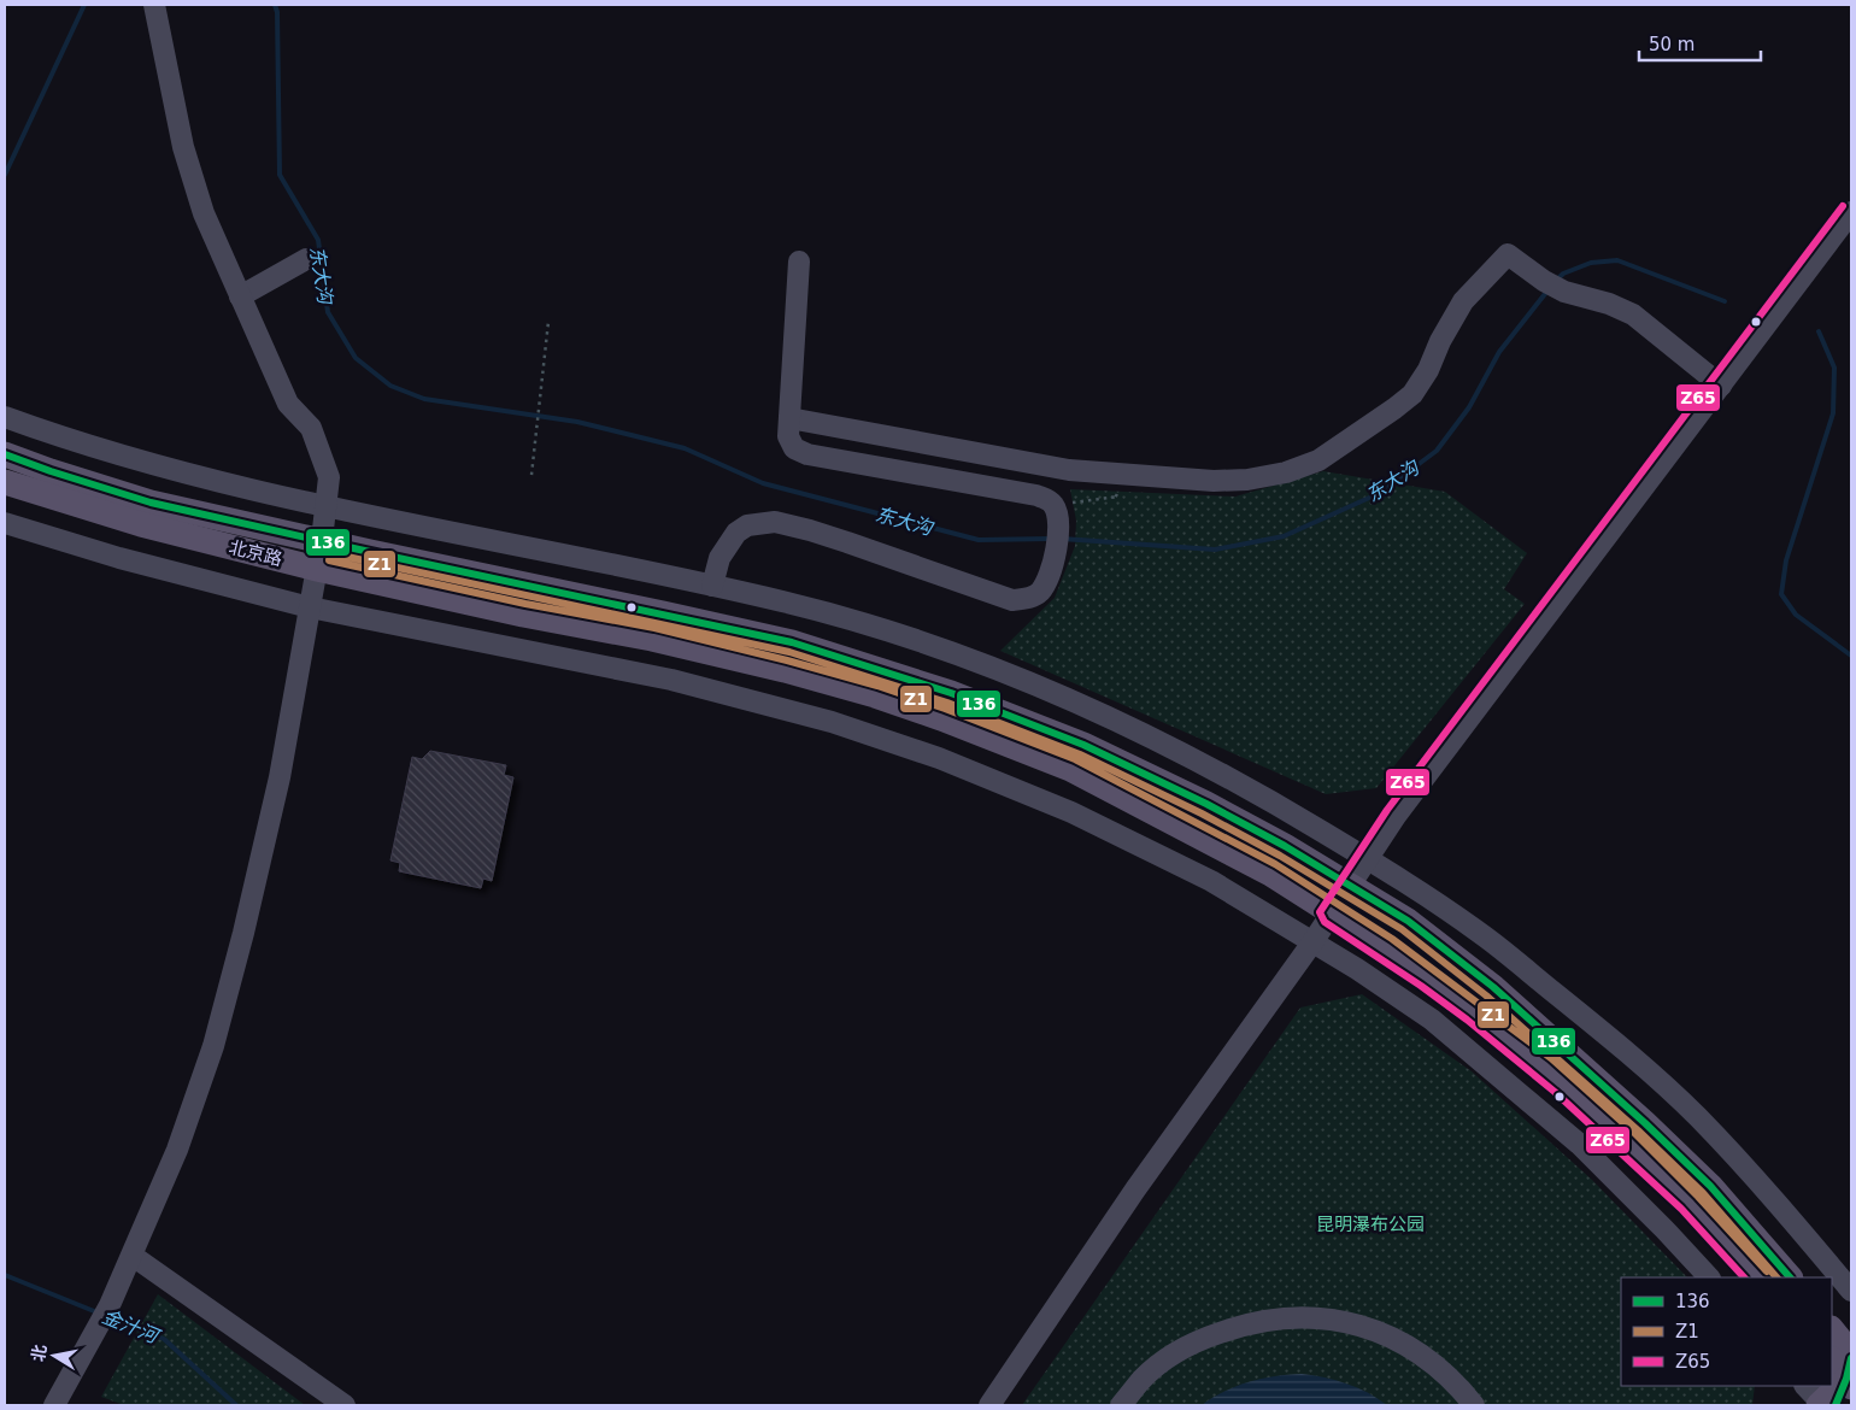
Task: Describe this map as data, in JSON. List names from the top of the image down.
{
  "streets": {
    "main road": ["北京路"]
  },
  "water": ["东大沟", "金汁河"],
  "parks": ["昆明瀑布公园"],
  "lines": ["transit line Z65", "transit line 136", "transit line Z1"],
  "legend": ["136", "Z1", "Z65"],
  "scale_bar": "50 m",
  "north": "left"
}
